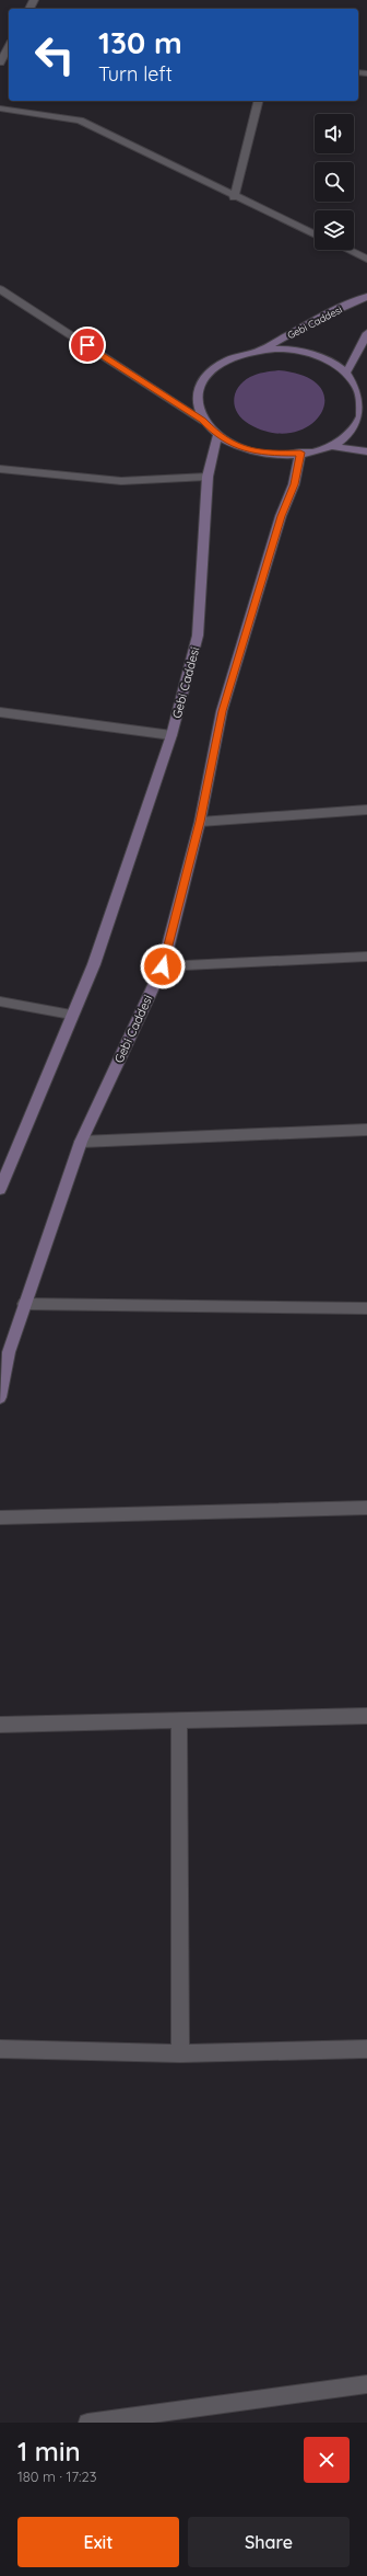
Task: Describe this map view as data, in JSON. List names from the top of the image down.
{
  "streets": {
    "main road": ["Gebi Caddesi"]
  },
  "page": {
    "turn": ["130 m", "Turn left"],
    "heading": ["1 min", "180 m · 17:23"],
    "buttons": ["Exit", "Share"]
  }
}
